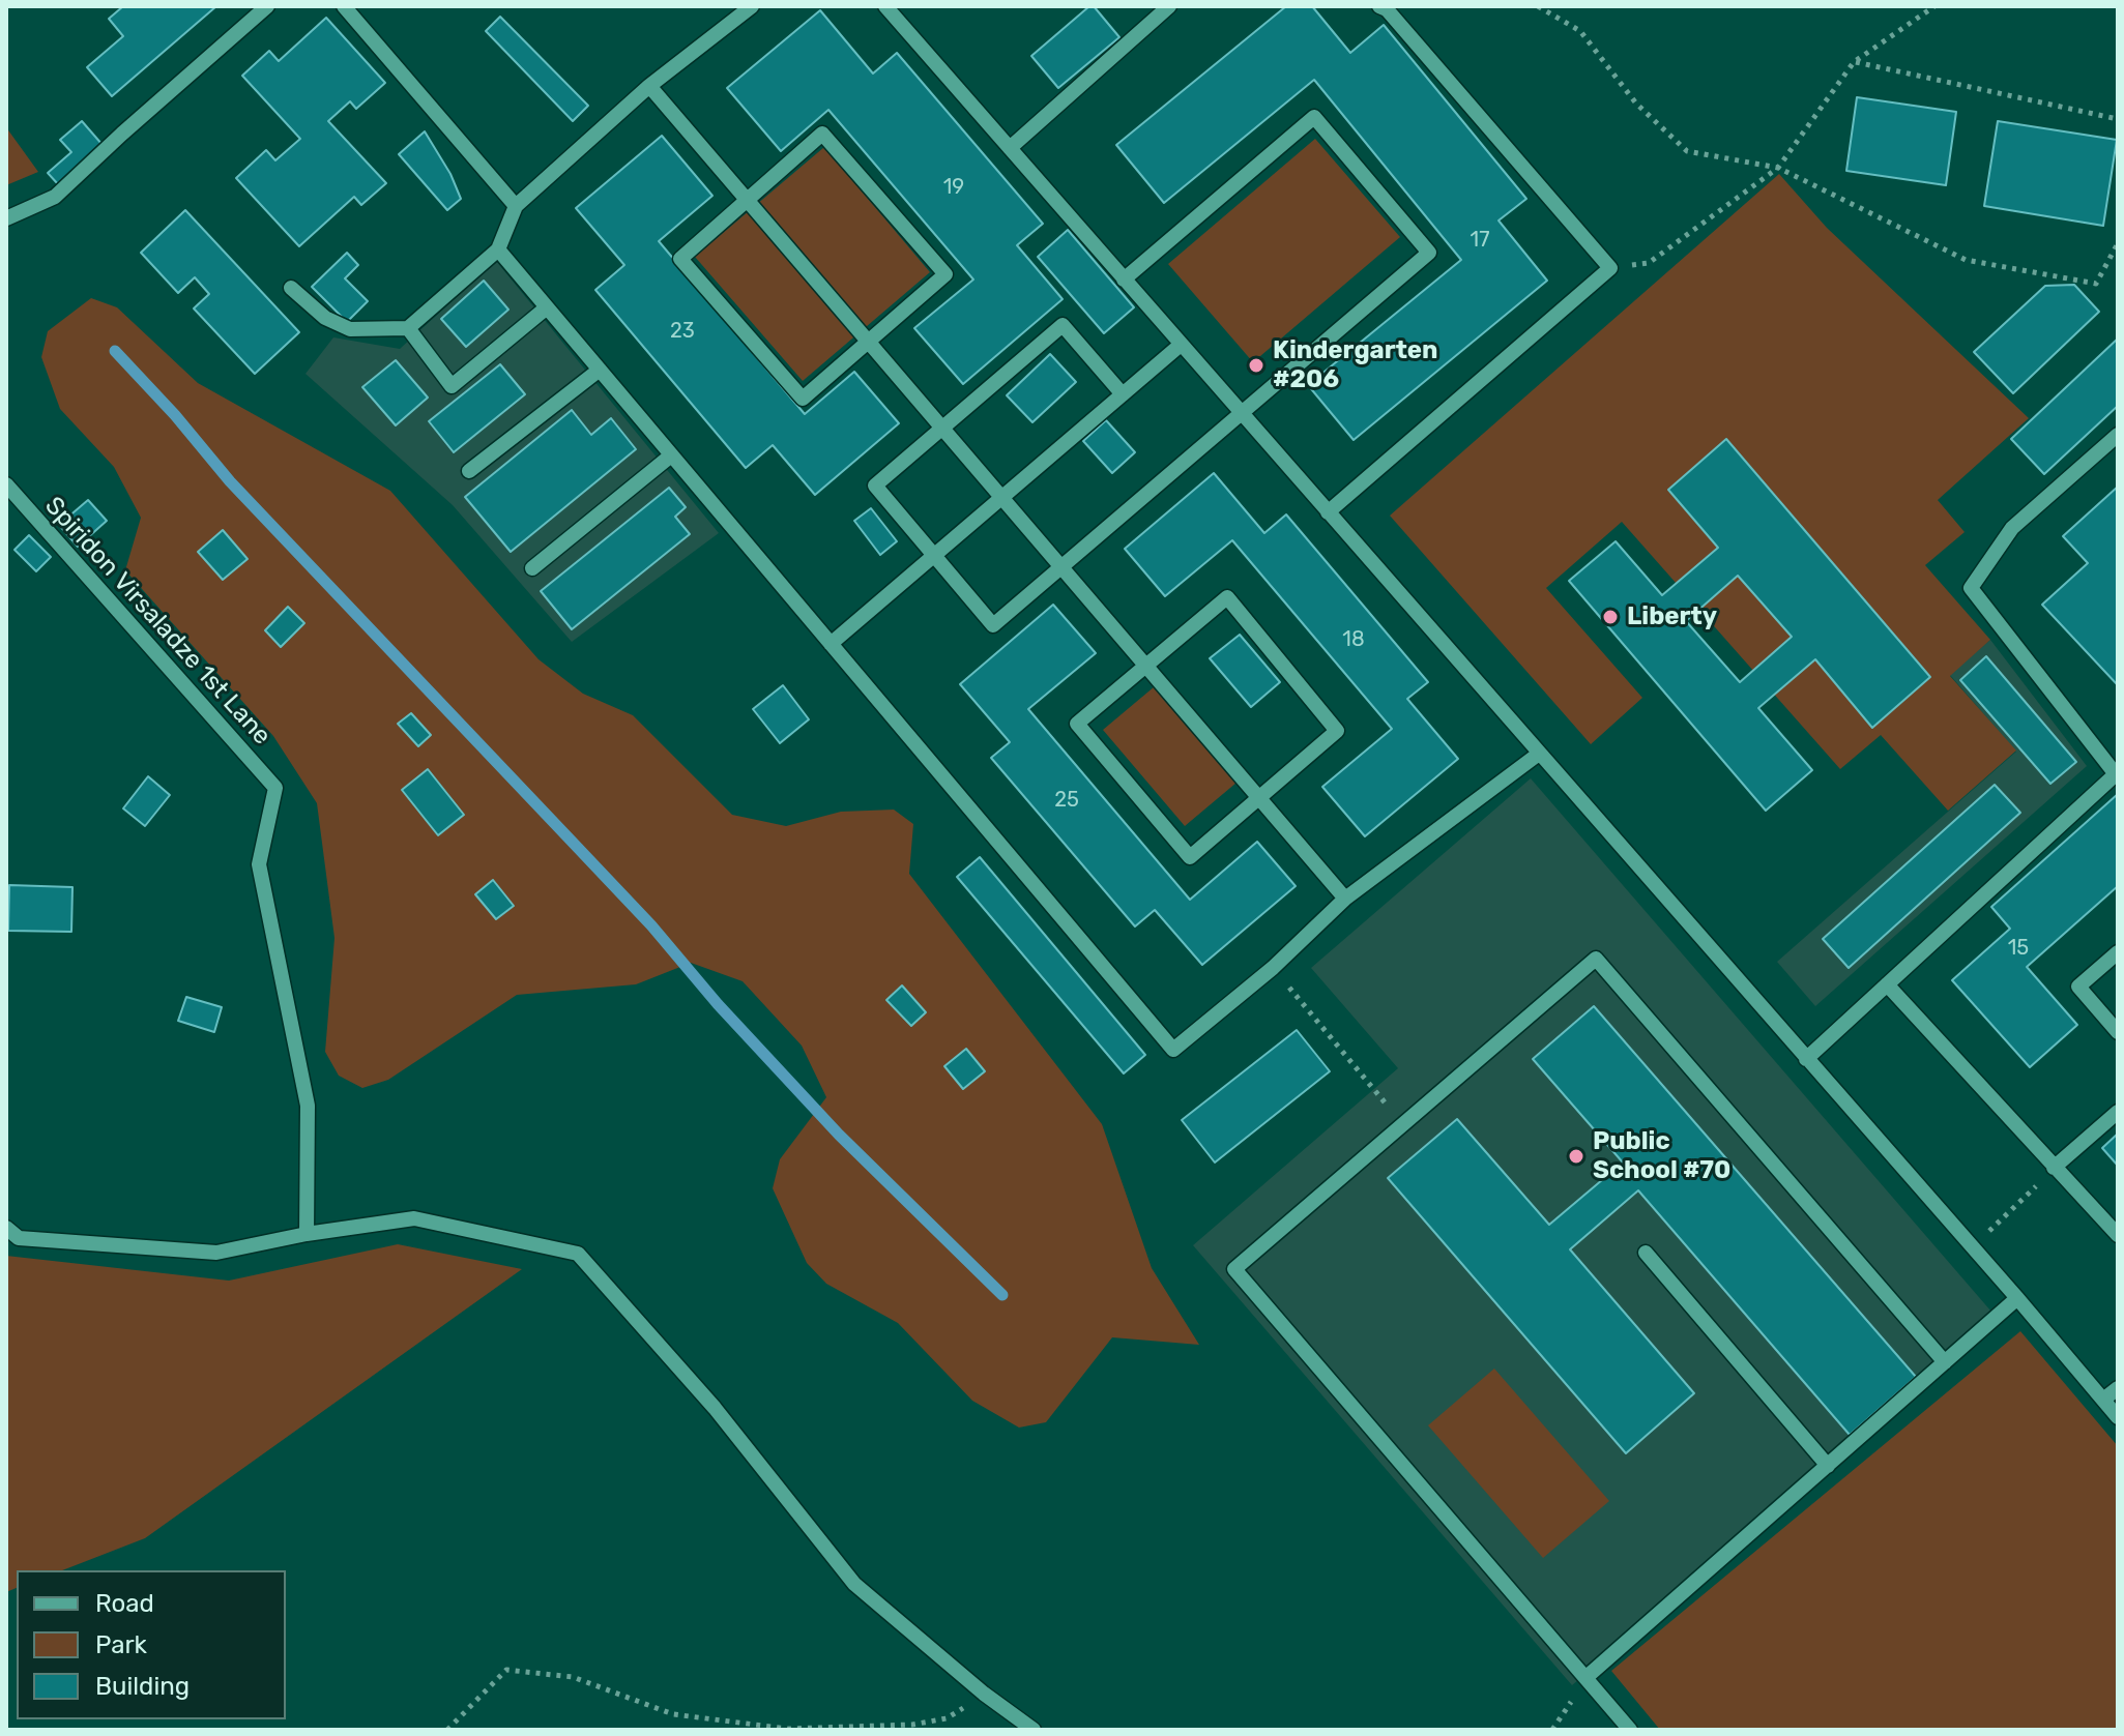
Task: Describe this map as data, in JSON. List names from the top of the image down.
{
  "streets": {
    "street": ["Spiridon Virsaladze 1st Lane"]
  },
  "places": ["Kindergarten #206", "Liberty", "Public School #70"],
  "house_numbers": [
    "19",
    "17",
    "23",
    "18",
    "25",
    "15"
  ],
  "legend": ["Road", "Park", "Building"]
}
